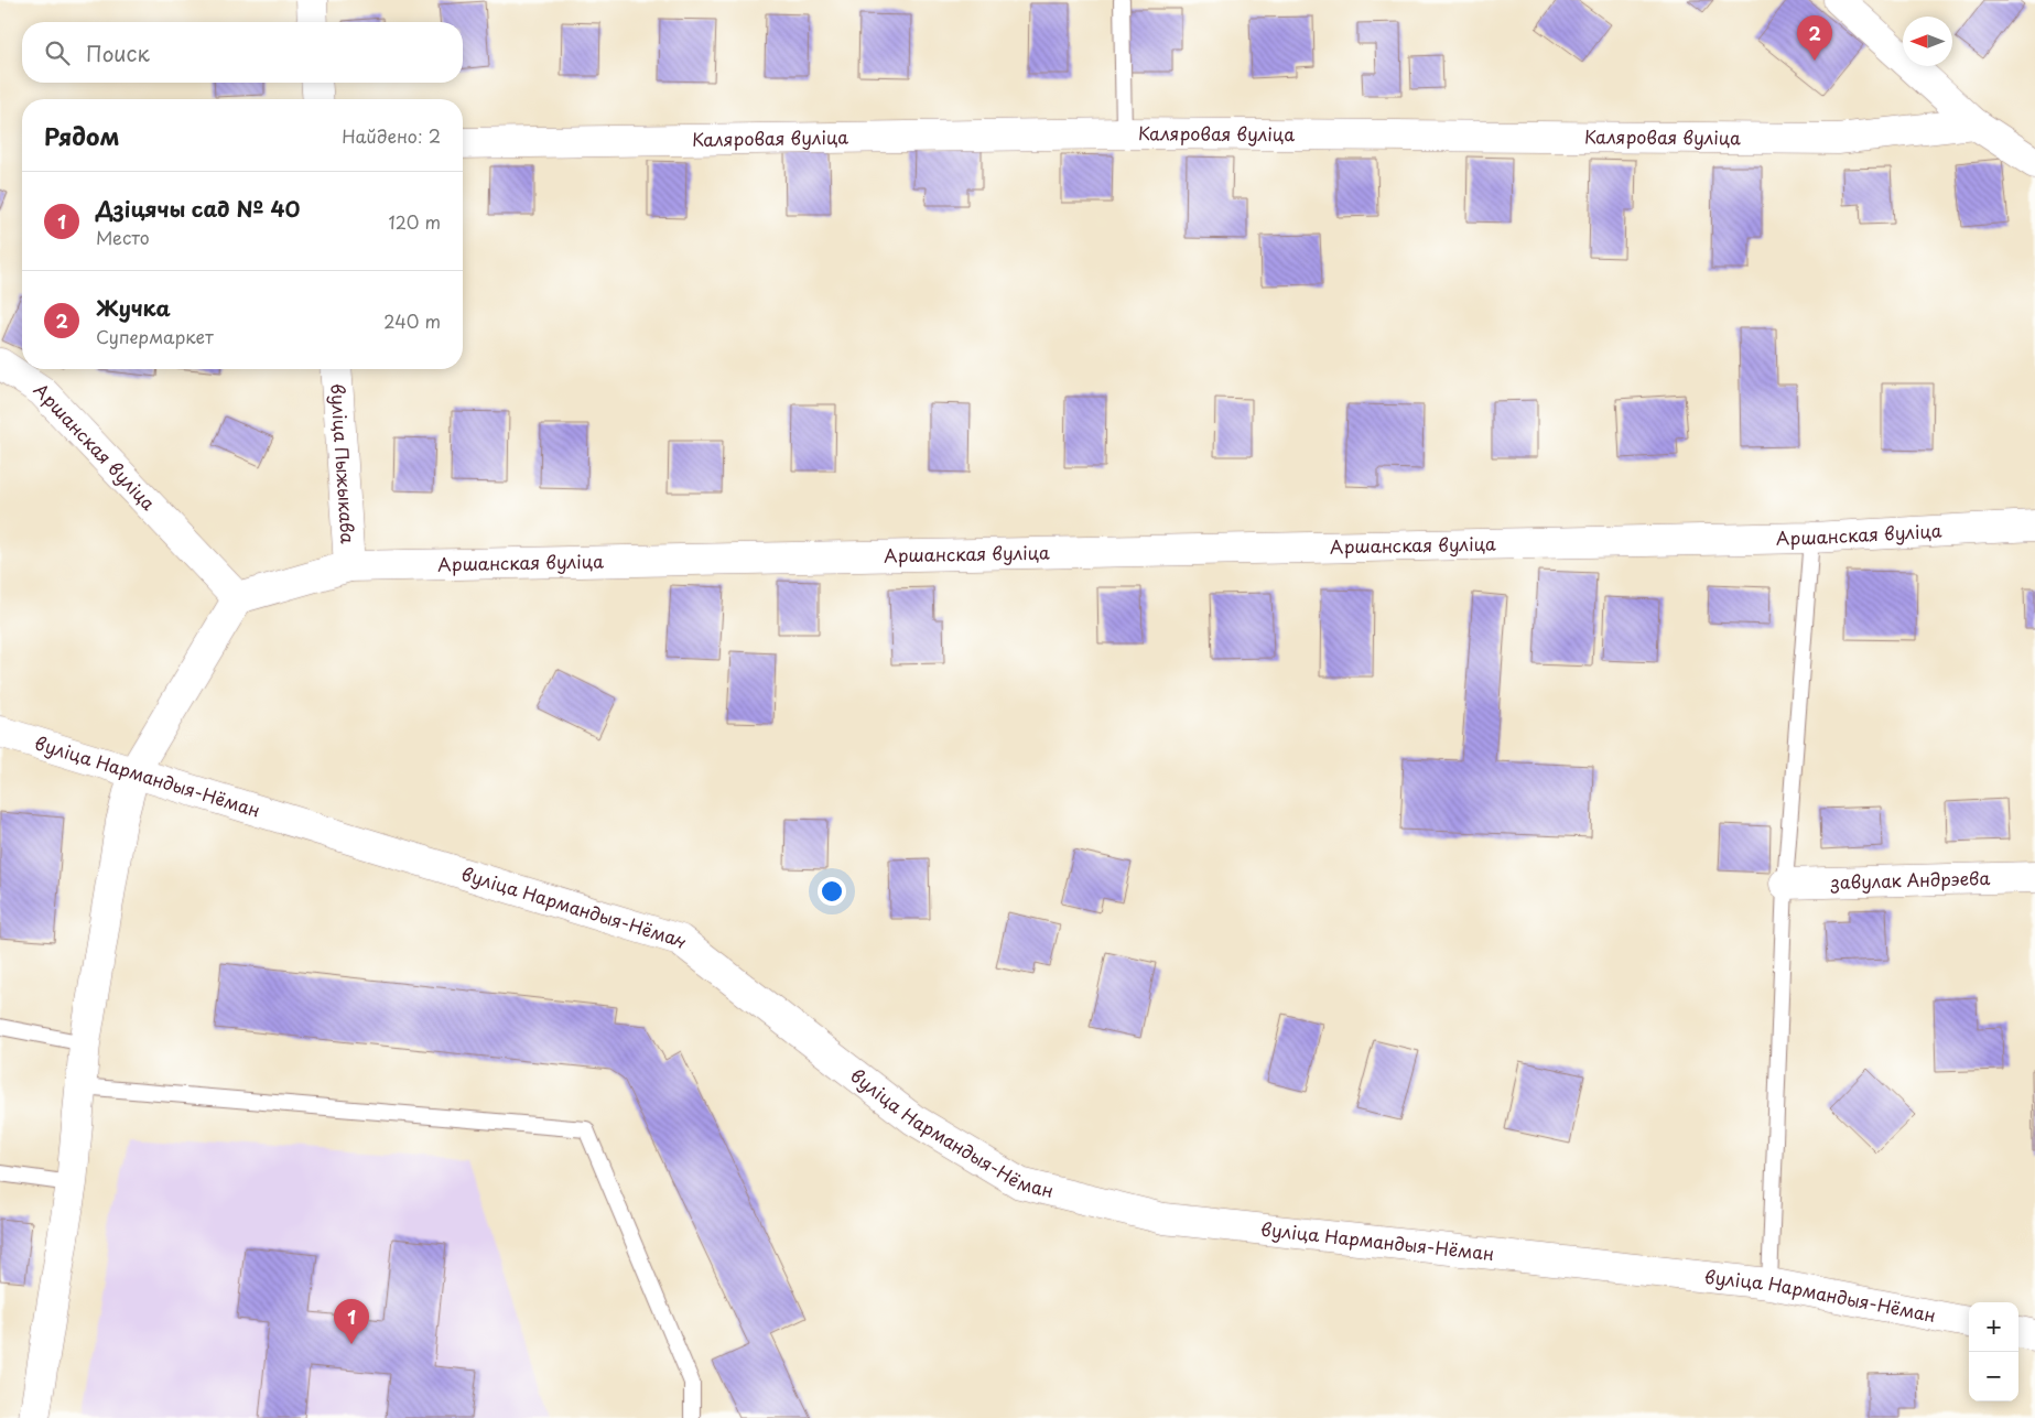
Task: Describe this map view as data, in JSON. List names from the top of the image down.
{
  "streets": {
    "street": [
      "Каляровая вуліца",
      "Аршанская вуліца",
      "вуліца Пыжыкава",
      "вуліца Нармандыя-Нёман",
      "завулак Андрэева"
    ]
  },
  "crossings": [
    ["Аршанская вуліца", "вуліца Пыжыкава"]
  ],
  "north": "left",
  "page": {
    "pins": ["2", "1"],
    "search": "Поиск",
    "heading": ["Рядом", "Найдено: 2"],
    "list": [
      {
        "mark": "1",
        "name": "Дзіцячы сад № 40",
        "note": "Место",
        "value": "120 m"
      },
      {
        "mark": "2",
        "name": "Жучка",
        "note": "Супермаркет",
        "value": "240 m"
      }
    ],
    "map_buttons": ["+", "−"]
  }
}
